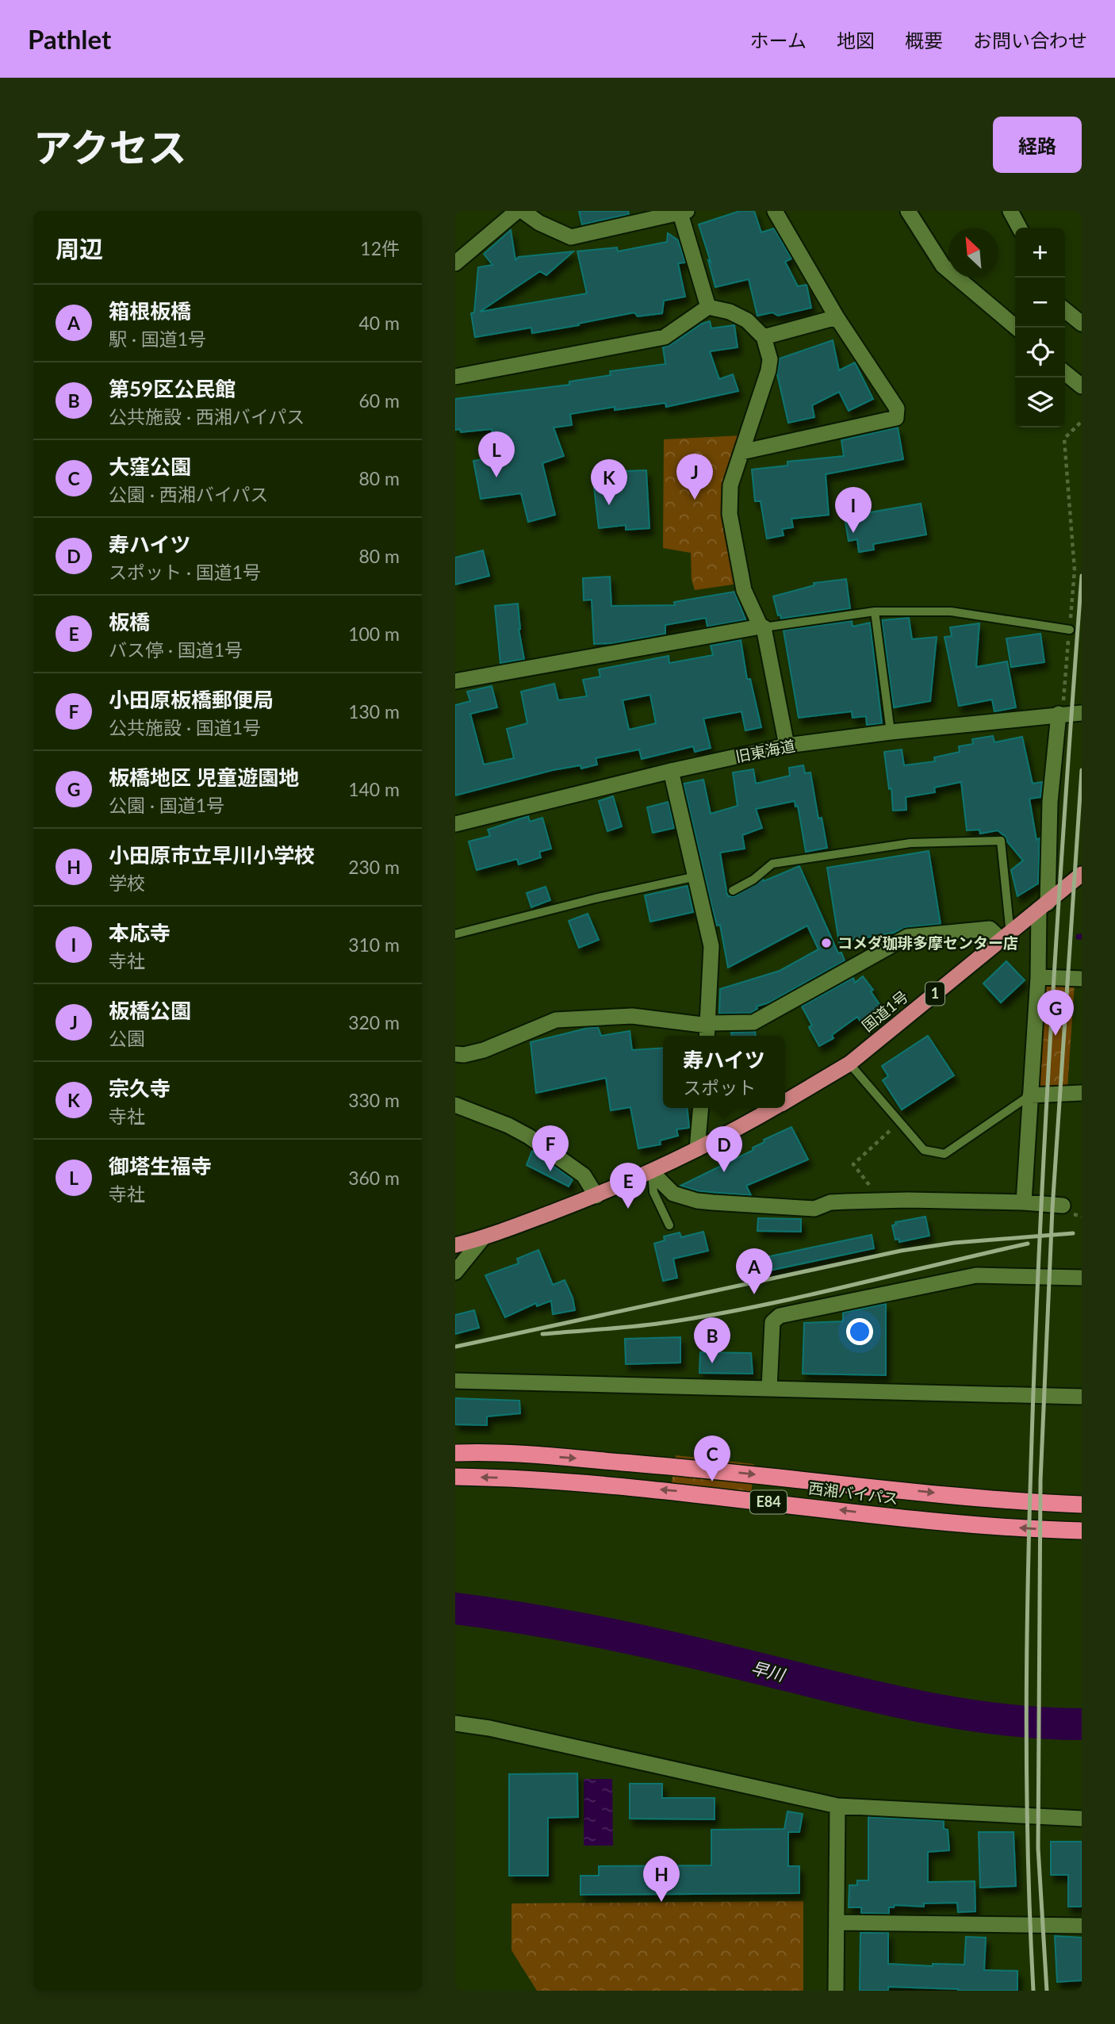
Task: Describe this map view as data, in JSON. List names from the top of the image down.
{
  "streets": {
    "highway": [
      "1",
      "国道1号",
      "西湘バイパス",
      "E84"
    ],
    "street": ["旧東海道"]
  },
  "water": ["早川"],
  "places": ["コメダ珈琲多摩センター店"],
  "north": "top left",
  "page": {
    "header": "Pathlet",
    "nav": [
      "ホーム",
      "地図",
      "概要",
      "お問い合わせ"
    ],
    "title": "アクセス",
    "buttons": "経路",
    "heading": ["周辺", "12件"],
    "map_buttons": ["+", "−"],
    "list": [
      {
        "mark": "A",
        "name": "箱根板橋",
        "note": "駅 · 国道1号",
        "value": "40 m"
      },
      {
        "mark": "B",
        "name": "第59区公民館",
        "note": "公共施設 · 西湘バイパス",
        "value": "60 m"
      },
      {
        "mark": "C",
        "name": "大窪公園",
        "note": "公園 · 西湘バイパス",
        "value": "80 m"
      },
      {
        "mark": "D",
        "name": "寿ハイツ",
        "note": "スポット · 国道1号",
        "value": "80 m"
      },
      {
        "mark": "E",
        "name": "板橋",
        "note": "バス停 · 国道1号",
        "value": "100 m"
      },
      {
        "mark": "F",
        "name": "小田原板橋郵便局",
        "note": "公共施設 · 国道1号",
        "value": "130 m"
      },
      {
        "mark": "G",
        "name": "板橋地区 児童遊園地",
        "note": "公園 · 国道1号",
        "value": "140 m"
      },
      {
        "mark": "H",
        "name": "小田原市立早川小学校",
        "note": "学校",
        "value": "230 m"
      },
      {
        "mark": "I",
        "name": "本応寺",
        "note": "寺社",
        "value": "310 m"
      },
      {
        "mark": "J",
        "name": "板橋公園",
        "note": "公園",
        "value": "320 m"
      },
      {
        "mark": "K",
        "name": "宗久寺",
        "note": "寺社",
        "value": "330 m"
      },
      {
        "mark": "L",
        "name": "御塔生福寺",
        "note": "寺社",
        "value": "360 m"
      }
    ],
    "pins": [
      "L",
      "J",
      "K",
      "I",
      "G",
      "F",
      "D",
      "E",
      "A",
      "B",
      "C",
      "H"
    ],
    "popup": ["寿ハイツ", "スポット"]
  }
}
